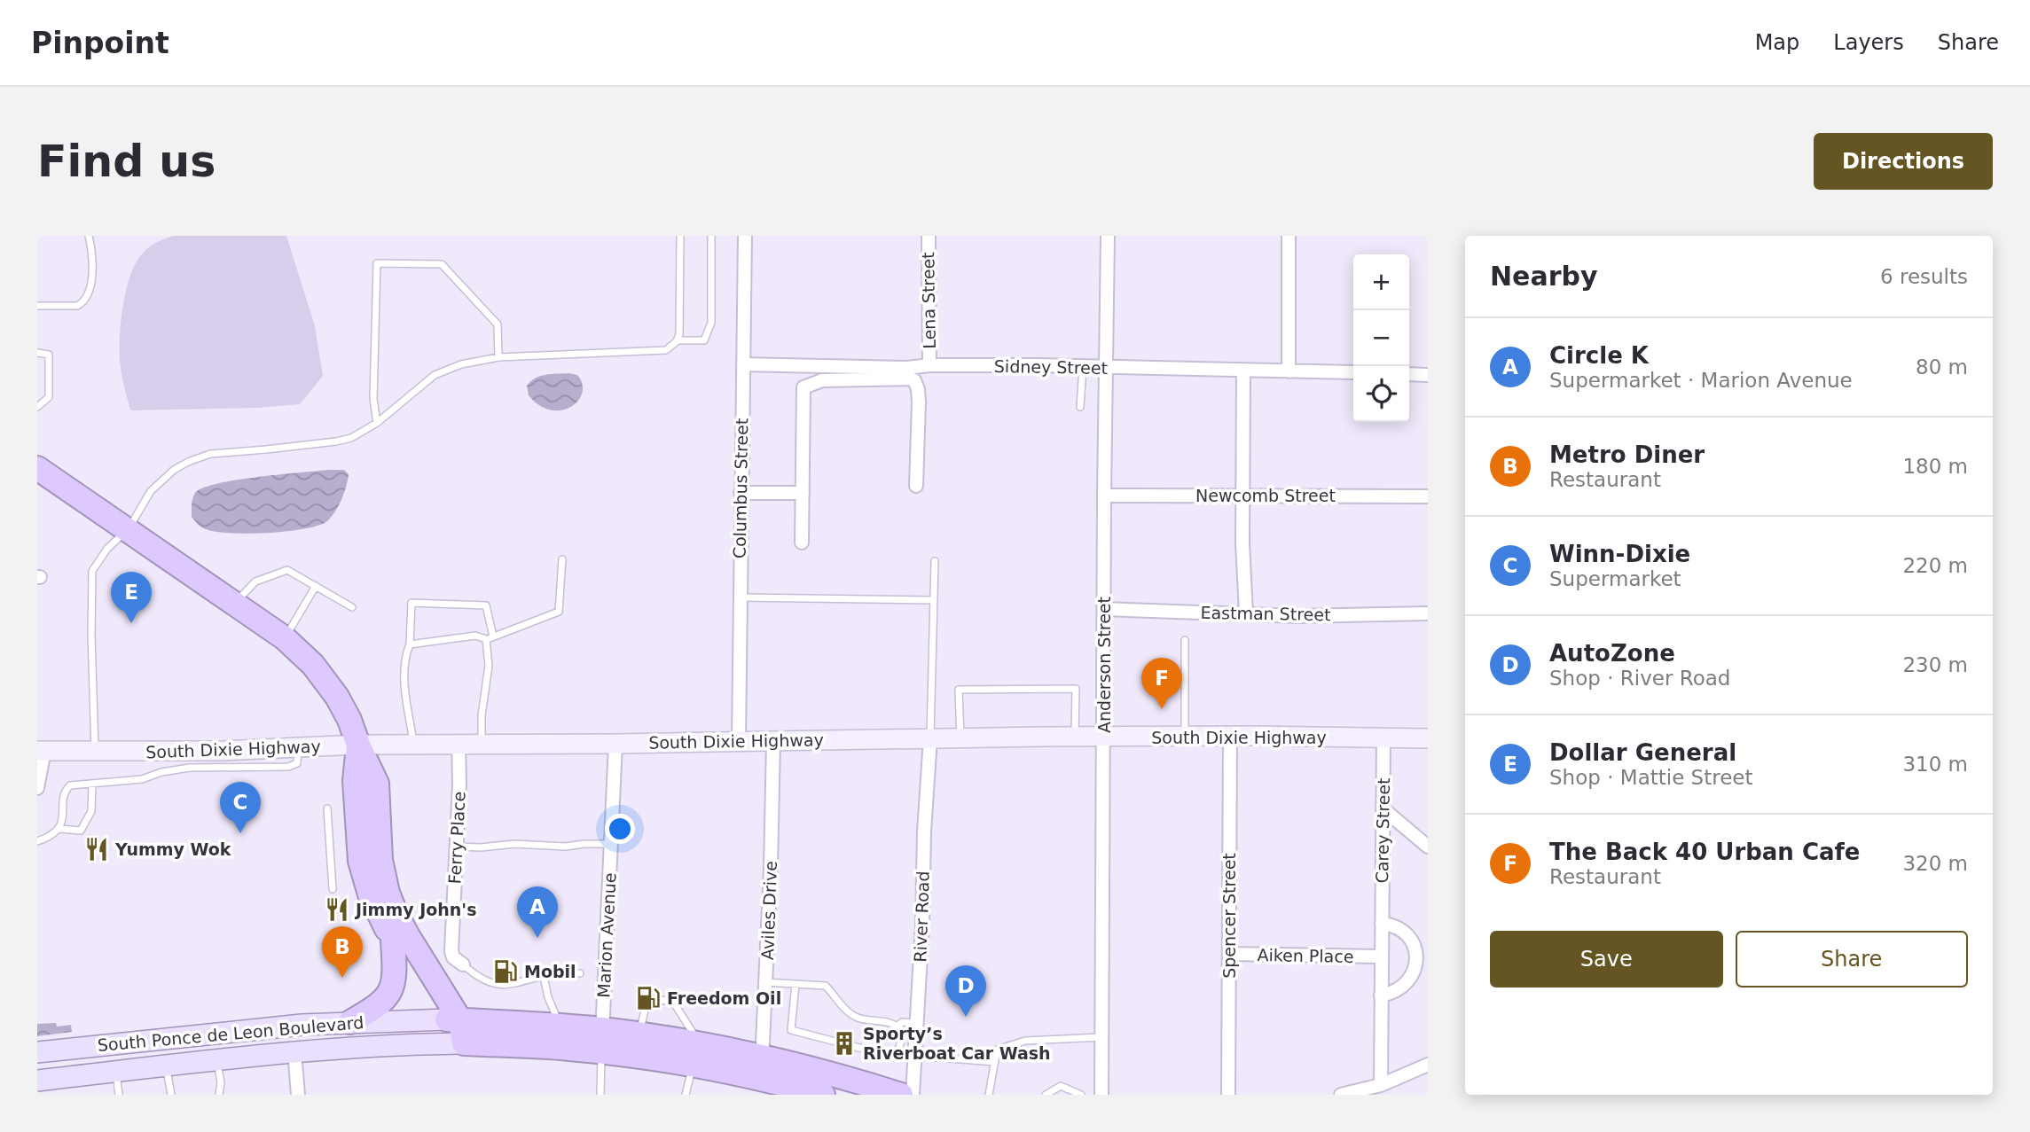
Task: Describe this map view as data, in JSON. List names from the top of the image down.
{
  "streets": {
    "highway": ["South Ponce de Leon Boulevard"],
    "main road": ["South Dixie Highway"],
    "street": [
      "Lena Street",
      "Sidney Street",
      "Columbus Street",
      "Newcomb Street",
      "Eastman Street",
      "Anderson Street",
      "Carey Street",
      "Ferry Place",
      "Aviles Drive",
      "Spencer Street",
      "River Road",
      "Marion Avenue",
      "Aiken Place"
    ]
  },
  "crossings": [
    ["Lena Street", "Sidney Street"],
    ["Sidney Street", "Columbus Street"],
    ["Sidney Street", "Anderson Street"],
    ["Columbus Street", "South Dixie Highway"],
    ["Newcomb Street", "Anderson Street"],
    ["Eastman Street", "Anderson Street"],
    ["Anderson Street", "South Dixie Highway"],
    ["South Dixie Highway", "Carey Street"],
    ["South Dixie Highway", "Ferry Place"],
    ["South Dixie Highway", "Aviles Drive"],
    ["South Dixie Highway", "Spencer Street"],
    ["South Dixie Highway", "River Road"],
    ["South Dixie Highway", "Marion Avenue"],
    ["Carey Street", "Aiken Place"],
    ["Aviles Drive", "South Ponce de Leon Boulevard"],
    ["Spencer Street", "Aiken Place"],
    ["Marion Avenue", "South Ponce de Leon Boulevard"]
  ],
  "places": {
    "restaurant": ["Yummy Wok", "Jimmy John's"],
    "fuel station": ["Mobil", "Freedom Oil"],
    "building": ["Sporty’s Riverboat Car Wash"]
  },
  "page": {
    "header": "Pinpoint",
    "nav": ["Map", "Layers", "Share"],
    "buttons": [
      "Directions",
      ["Save", "Share"]
    ],
    "title": "Find us",
    "heading": ["Nearby", "6 results"],
    "map_buttons": ["+", "−"],
    "list": [
      {
        "mark": "A",
        "name": "Circle K",
        "note": "Supermarket · Marion Avenue",
        "value": "80 m"
      },
      {
        "mark": "B",
        "name": "Metro Diner",
        "note": "Restaurant",
        "value": "180 m"
      },
      {
        "mark": "C",
        "name": "Winn-Dixie",
        "note": "Supermarket",
        "value": "220 m"
      },
      {
        "mark": "D",
        "name": "AutoZone",
        "note": "Shop · River Road",
        "value": "230 m"
      },
      {
        "mark": "E",
        "name": "Dollar General",
        "note": "Shop · Mattie Street",
        "value": "310 m"
      },
      {
        "mark": "F",
        "name": "The Back 40 Urban Cafe",
        "note": "Restaurant",
        "value": "320 m"
      }
    ],
    "pins": [
      "E",
      "F",
      "C",
      "A",
      "B",
      "D"
    ]
  }
}
